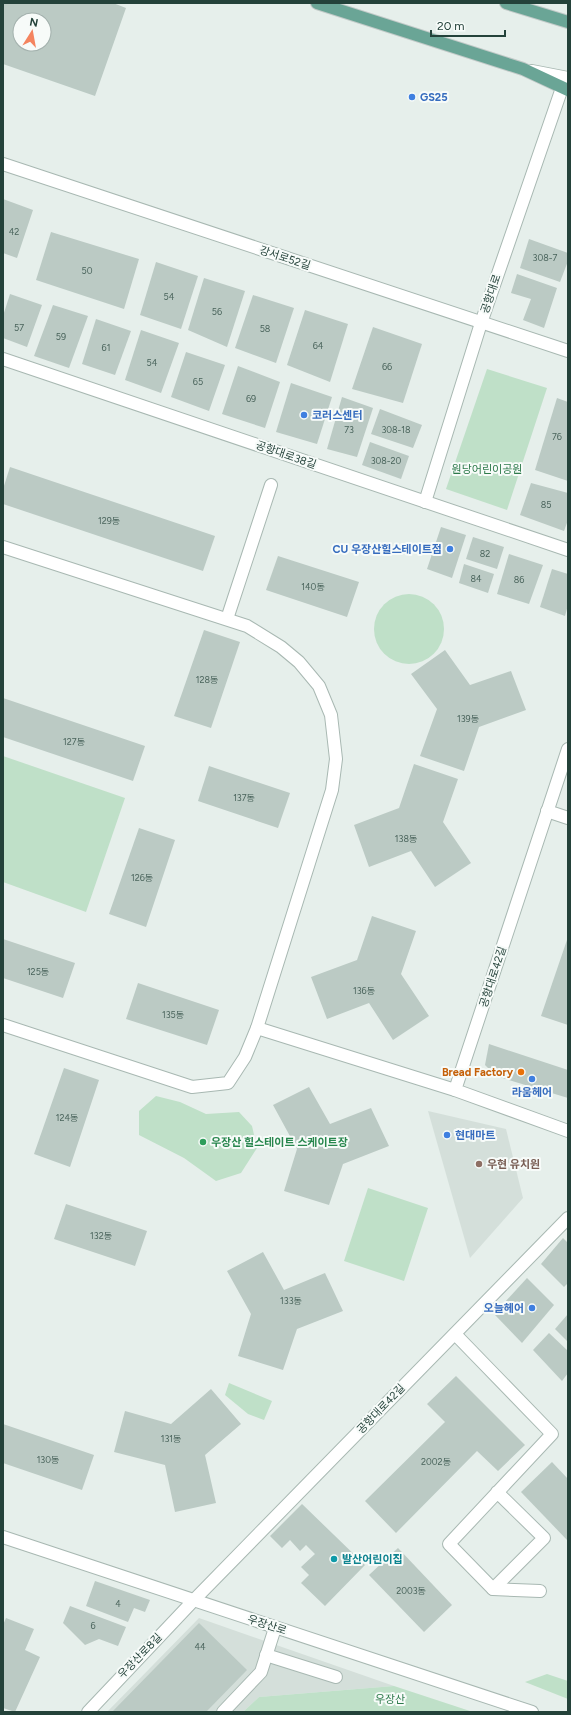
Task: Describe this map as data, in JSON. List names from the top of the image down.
{
  "streets": {
    "main road": ["공항대로"],
    "street": [
      "강서로52길",
      "공항대로38길",
      "공항대로42길",
      "우장산로",
      "우장산로8길"
    ]
  },
  "crossings": [
    ["강서로52길", "공항대로"],
    ["공항대로", "공항대로38길"],
    ["공항대로42길", "우장산로"],
    ["공항대로42길", "우장산로8길"],
    ["우장산로", "우장산로8길"]
  ],
  "parks": ["원당어린이공원", "우장산"],
  "places": [
    "GS25",
    "코러스센터",
    "CU 우장산힐스테이트점",
    "Bread Factory",
    "라움헤어",
    "현대마트",
    "우장산 힐스테이트 스케이트장",
    "우현 유치원",
    "오늘헤어",
    "발산어린이집"
  ],
  "house_numbers": [
    "42",
    "308-7",
    "50",
    "54",
    "56",
    "57",
    "58",
    "59",
    "64",
    "61",
    "54",
    "66",
    "65",
    "69",
    "73",
    "308-18",
    "76",
    "308-20",
    "85",
    "129동",
    "82",
    "84",
    "86",
    "140동",
    "128동",
    "139동",
    "127동",
    "137동",
    "138동",
    "126동",
    "125동",
    "136동",
    "135동",
    "124동",
    "132동",
    "133동",
    "131동",
    "130동",
    "2002동",
    "2003동",
    "4",
    "6",
    "44"
  ],
  "scale_bar": "20 m",
  "north": "top"
}
